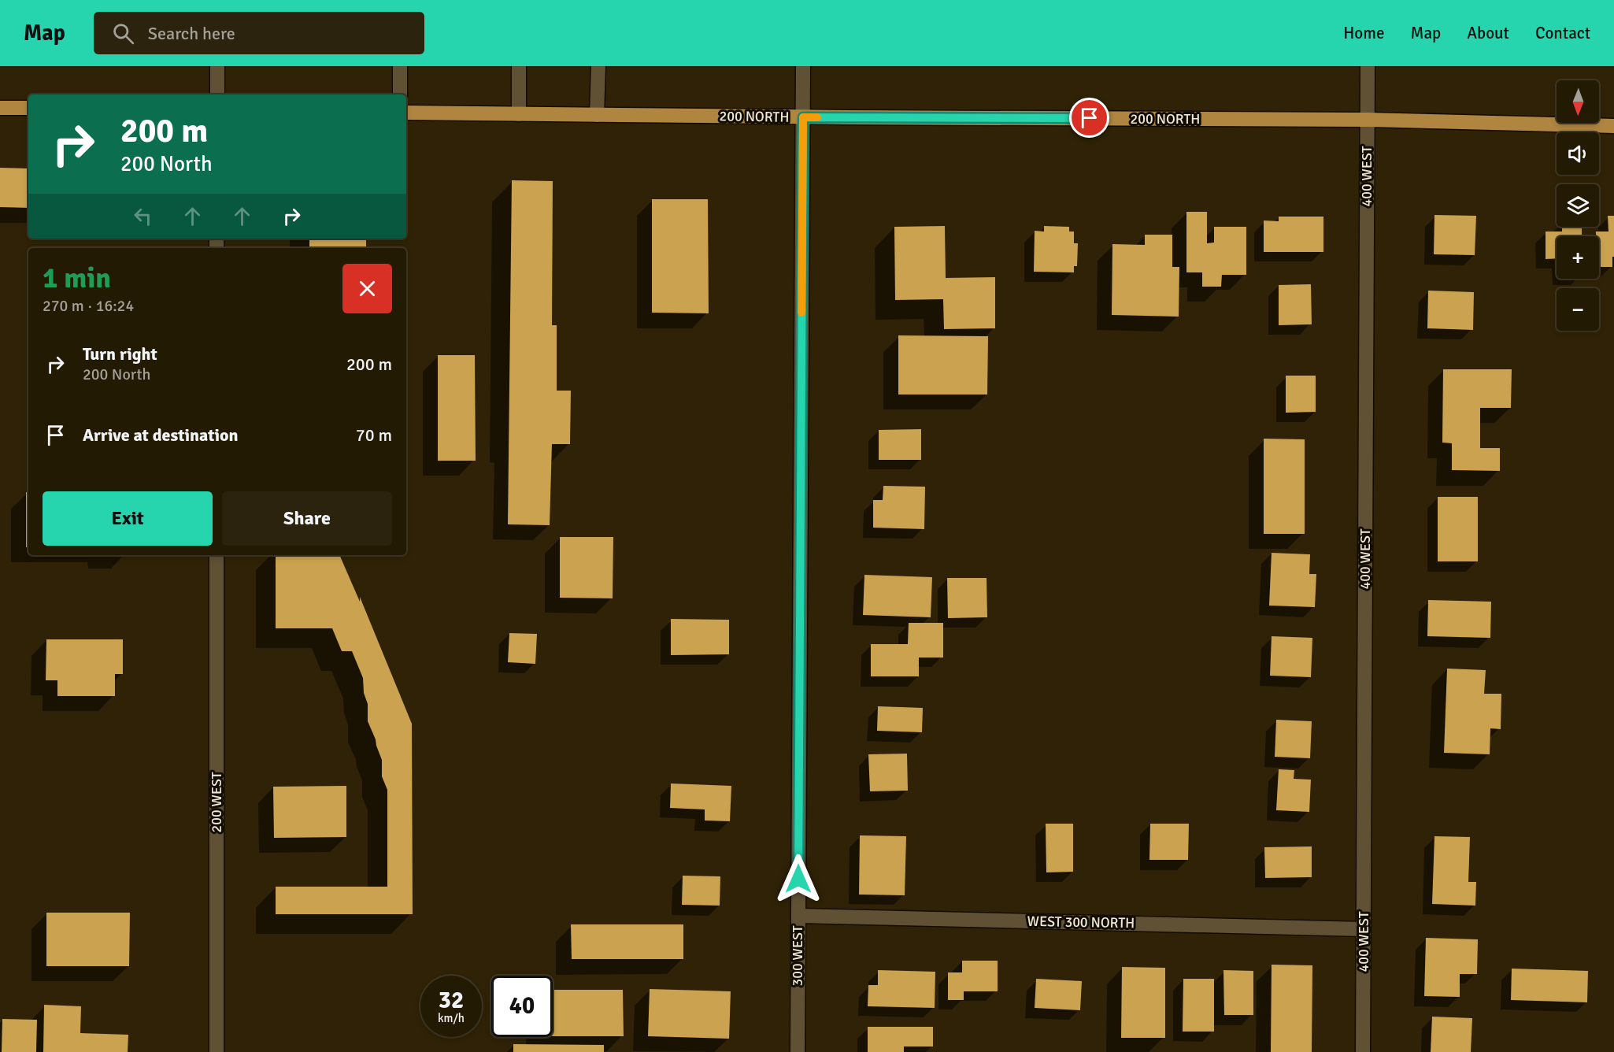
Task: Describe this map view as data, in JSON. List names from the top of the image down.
{
  "streets": {
    "main road": ["200 NORTH"],
    "street": [
      "400 WEST",
      "200 WEST",
      "WEST 300 NORTH",
      "300 WEST"
    ]
  },
  "crossings": [
    ["200 NORTH", "400 WEST"],
    ["200 NORTH", "300 WEST"],
    ["400 WEST", "WEST 300 NORTH"],
    ["WEST 300 NORTH", "300 WEST"]
  ],
  "north": "bottom",
  "page": {
    "header": "Map",
    "search": "Search here",
    "nav": [
      "Home",
      "Map",
      "About",
      "Contact"
    ],
    "map_buttons": ["+", "−"],
    "turn": ["200 m", "200 North"],
    "heading": ["1 min", "270 m · 16:24"],
    "list": [
      {
        "name": "Turn right",
        "note": "200 North",
        "value": "200 m"
      },
      {
        "name": "Arrive at destination",
        "value": "70 m"
      }
    ],
    "buttons": ["Exit", "Share"],
    "speed": "32 km/h",
    "limit": "40"
  }
}
